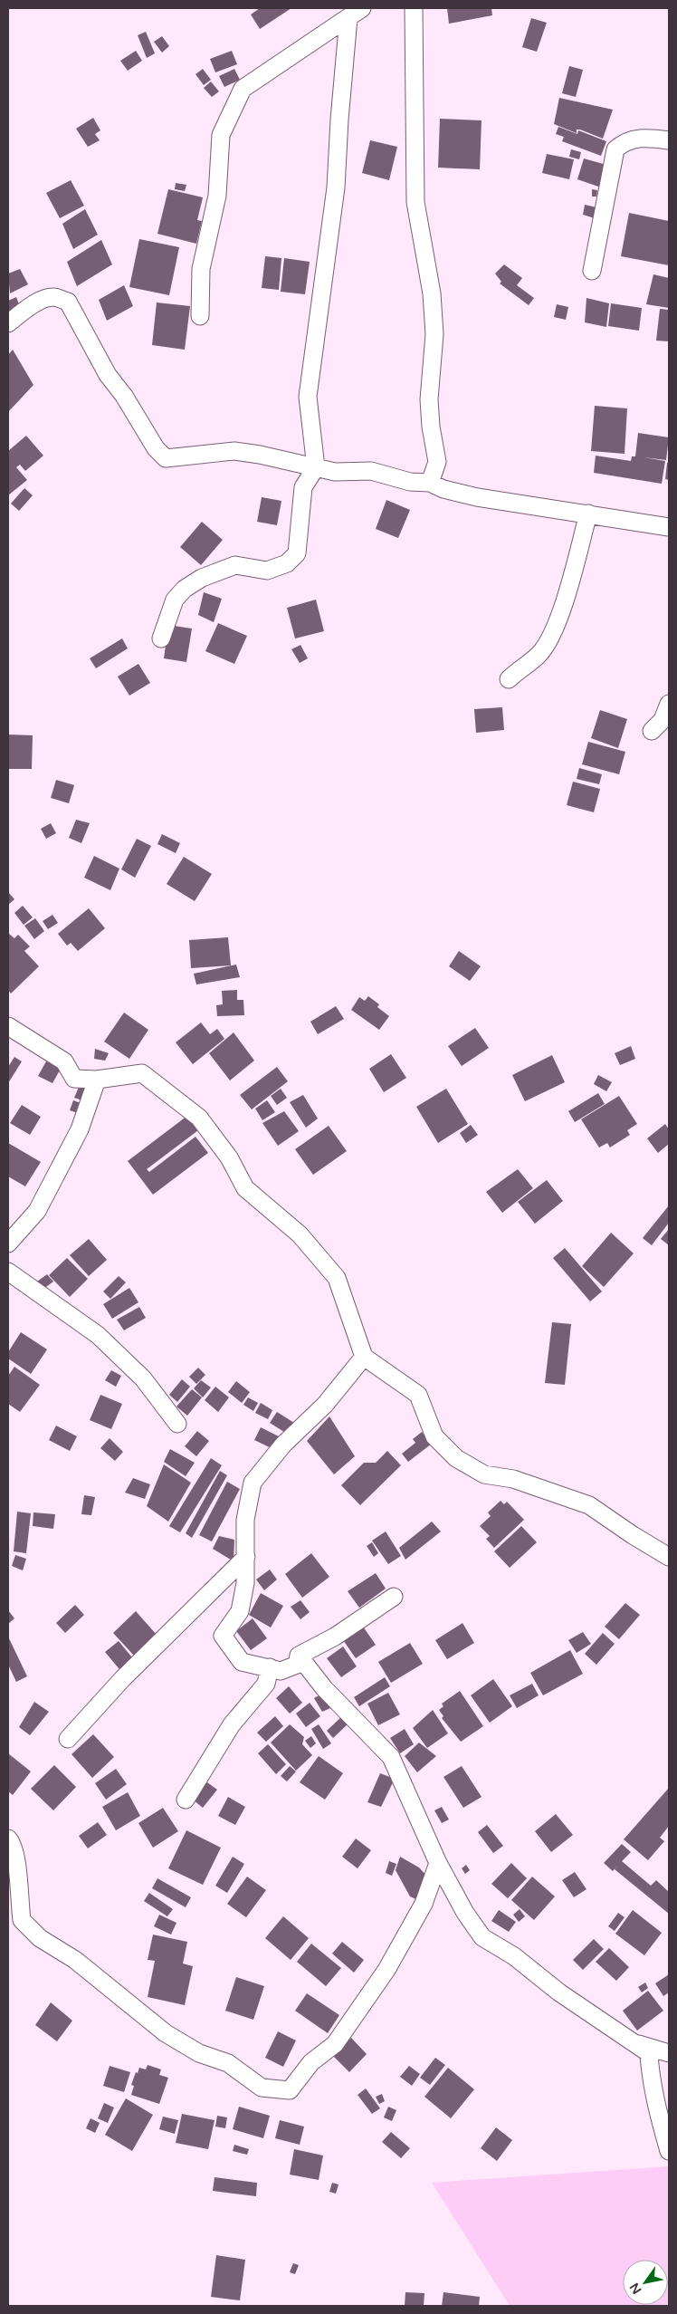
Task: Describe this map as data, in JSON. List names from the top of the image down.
{
  "north": "bottom left"
}
